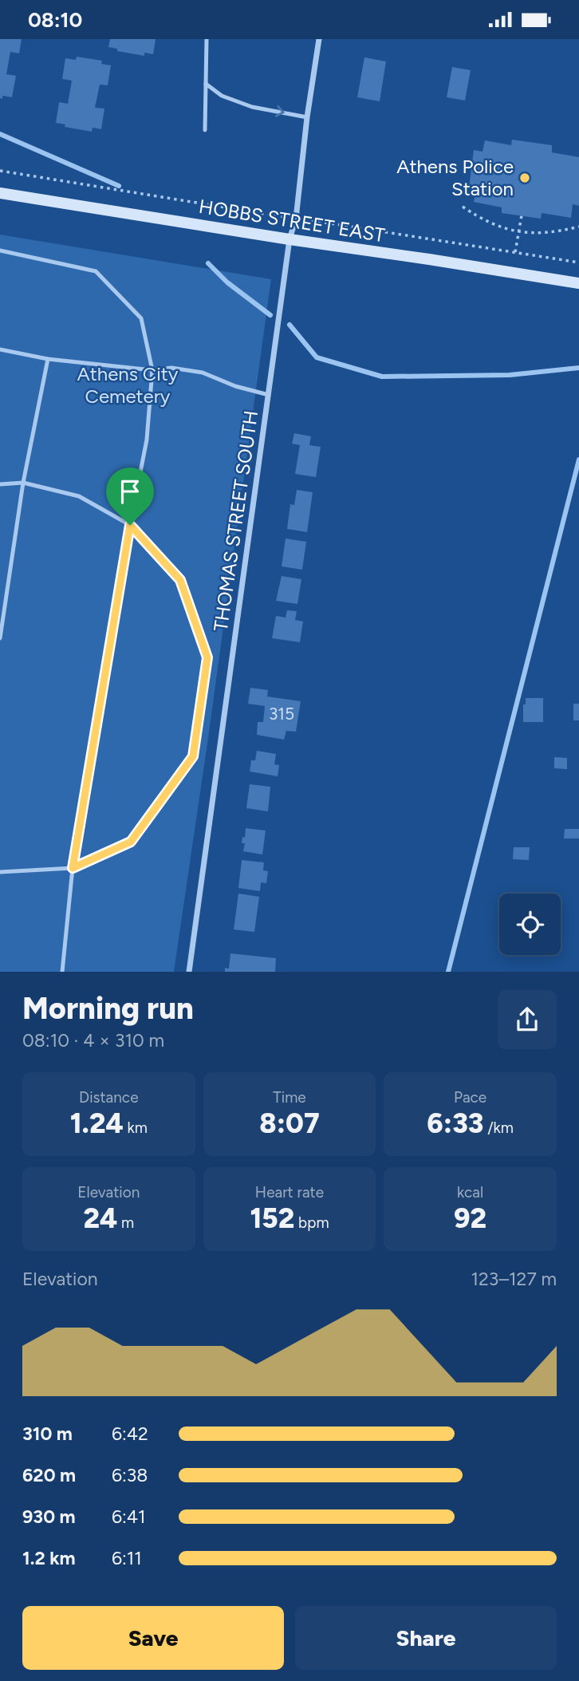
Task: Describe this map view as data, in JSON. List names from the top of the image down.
{
  "streets": {
    "main road": ["HOBBS STREET EAST"],
    "street": ["THOMAS STREET SOUTH"]
  },
  "crossings": [
    ["HOBBS STREET EAST", "THOMAS STREET SOUTH"]
  ],
  "parks": ["Athens City Cemetery"],
  "places": ["Athens Police Station"],
  "house_numbers": ["315"],
  "page": {
    "status": "08:10",
    "heading": ["Morning run", "08:10 · 4 × 310 m"],
    "stats": [
      ["Distance", "1.24 km"],
      ["Time", "8:07"],
      ["Pace", "6:33 /km"],
      ["Elevation", "24 m"],
      ["Heart rate", "152 bpm"],
      ["kcal", "92"]
    ],
    "chart": ["Elevation", "123–127 m"],
    "list": [
      {
        "name": "310 m",
        "note": "6:42"
      },
      {
        "name": "620 m",
        "note": "6:38"
      },
      {
        "name": "930 m",
        "note": "6:41"
      },
      {
        "name": "1.2 km",
        "note": "6:11"
      }
    ],
    "buttons": ["Save", "Share"]
  }
}
